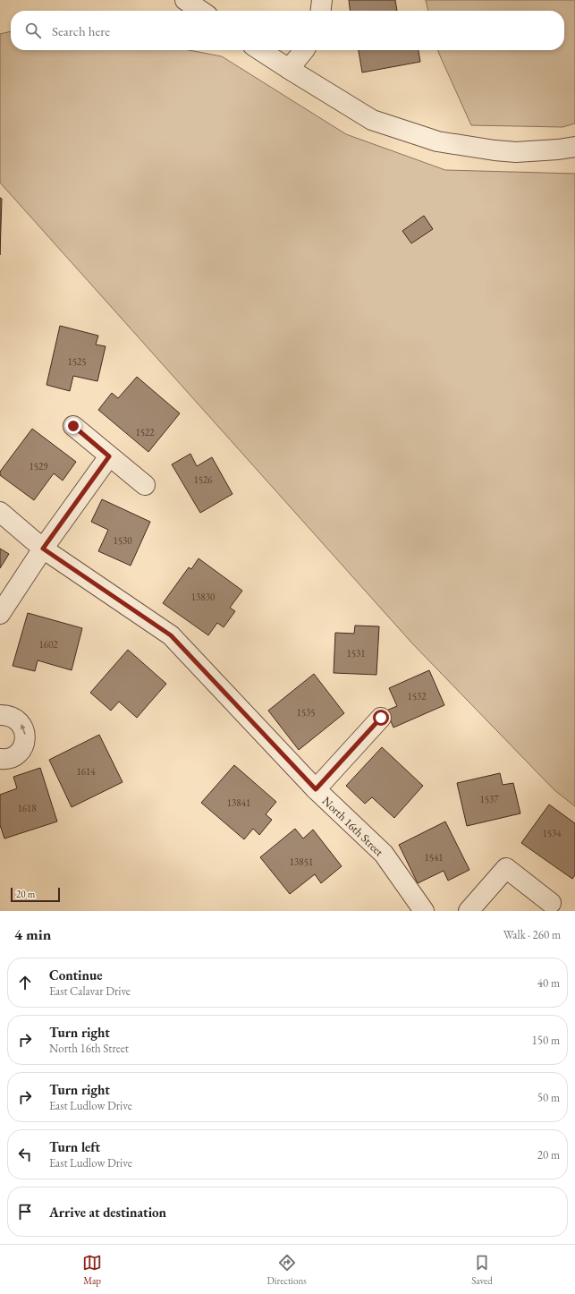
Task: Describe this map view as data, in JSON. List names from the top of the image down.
{
  "streets": {
    "street": ["North 16th Street"]
  },
  "house_numbers": [
    "1525",
    "1522",
    "1529",
    "1526",
    "1530",
    "13830",
    "1602",
    "1531",
    "1532",
    "1535",
    "1614",
    "1537",
    "13841",
    "1618",
    "1534",
    "1541",
    "13851"
  ],
  "scale_bar": "20 m",
  "page": {
    "search": "Search here",
    "scale": "20 m",
    "heading": ["4 min", "Walk · 260 m"],
    "list": [
      ["Continue", "East Calavar Drive", "40 m"],
      ["Turn right", "North 16th Street", "150 m"],
      ["Turn right", "East Ludlow Drive", "50 m"],
      ["Turn left", "East Ludlow Drive", "20 m"],
      "Arrive at destination"
    ],
    "nav": ["Map", "Directions", "Saved"]
  }
}
